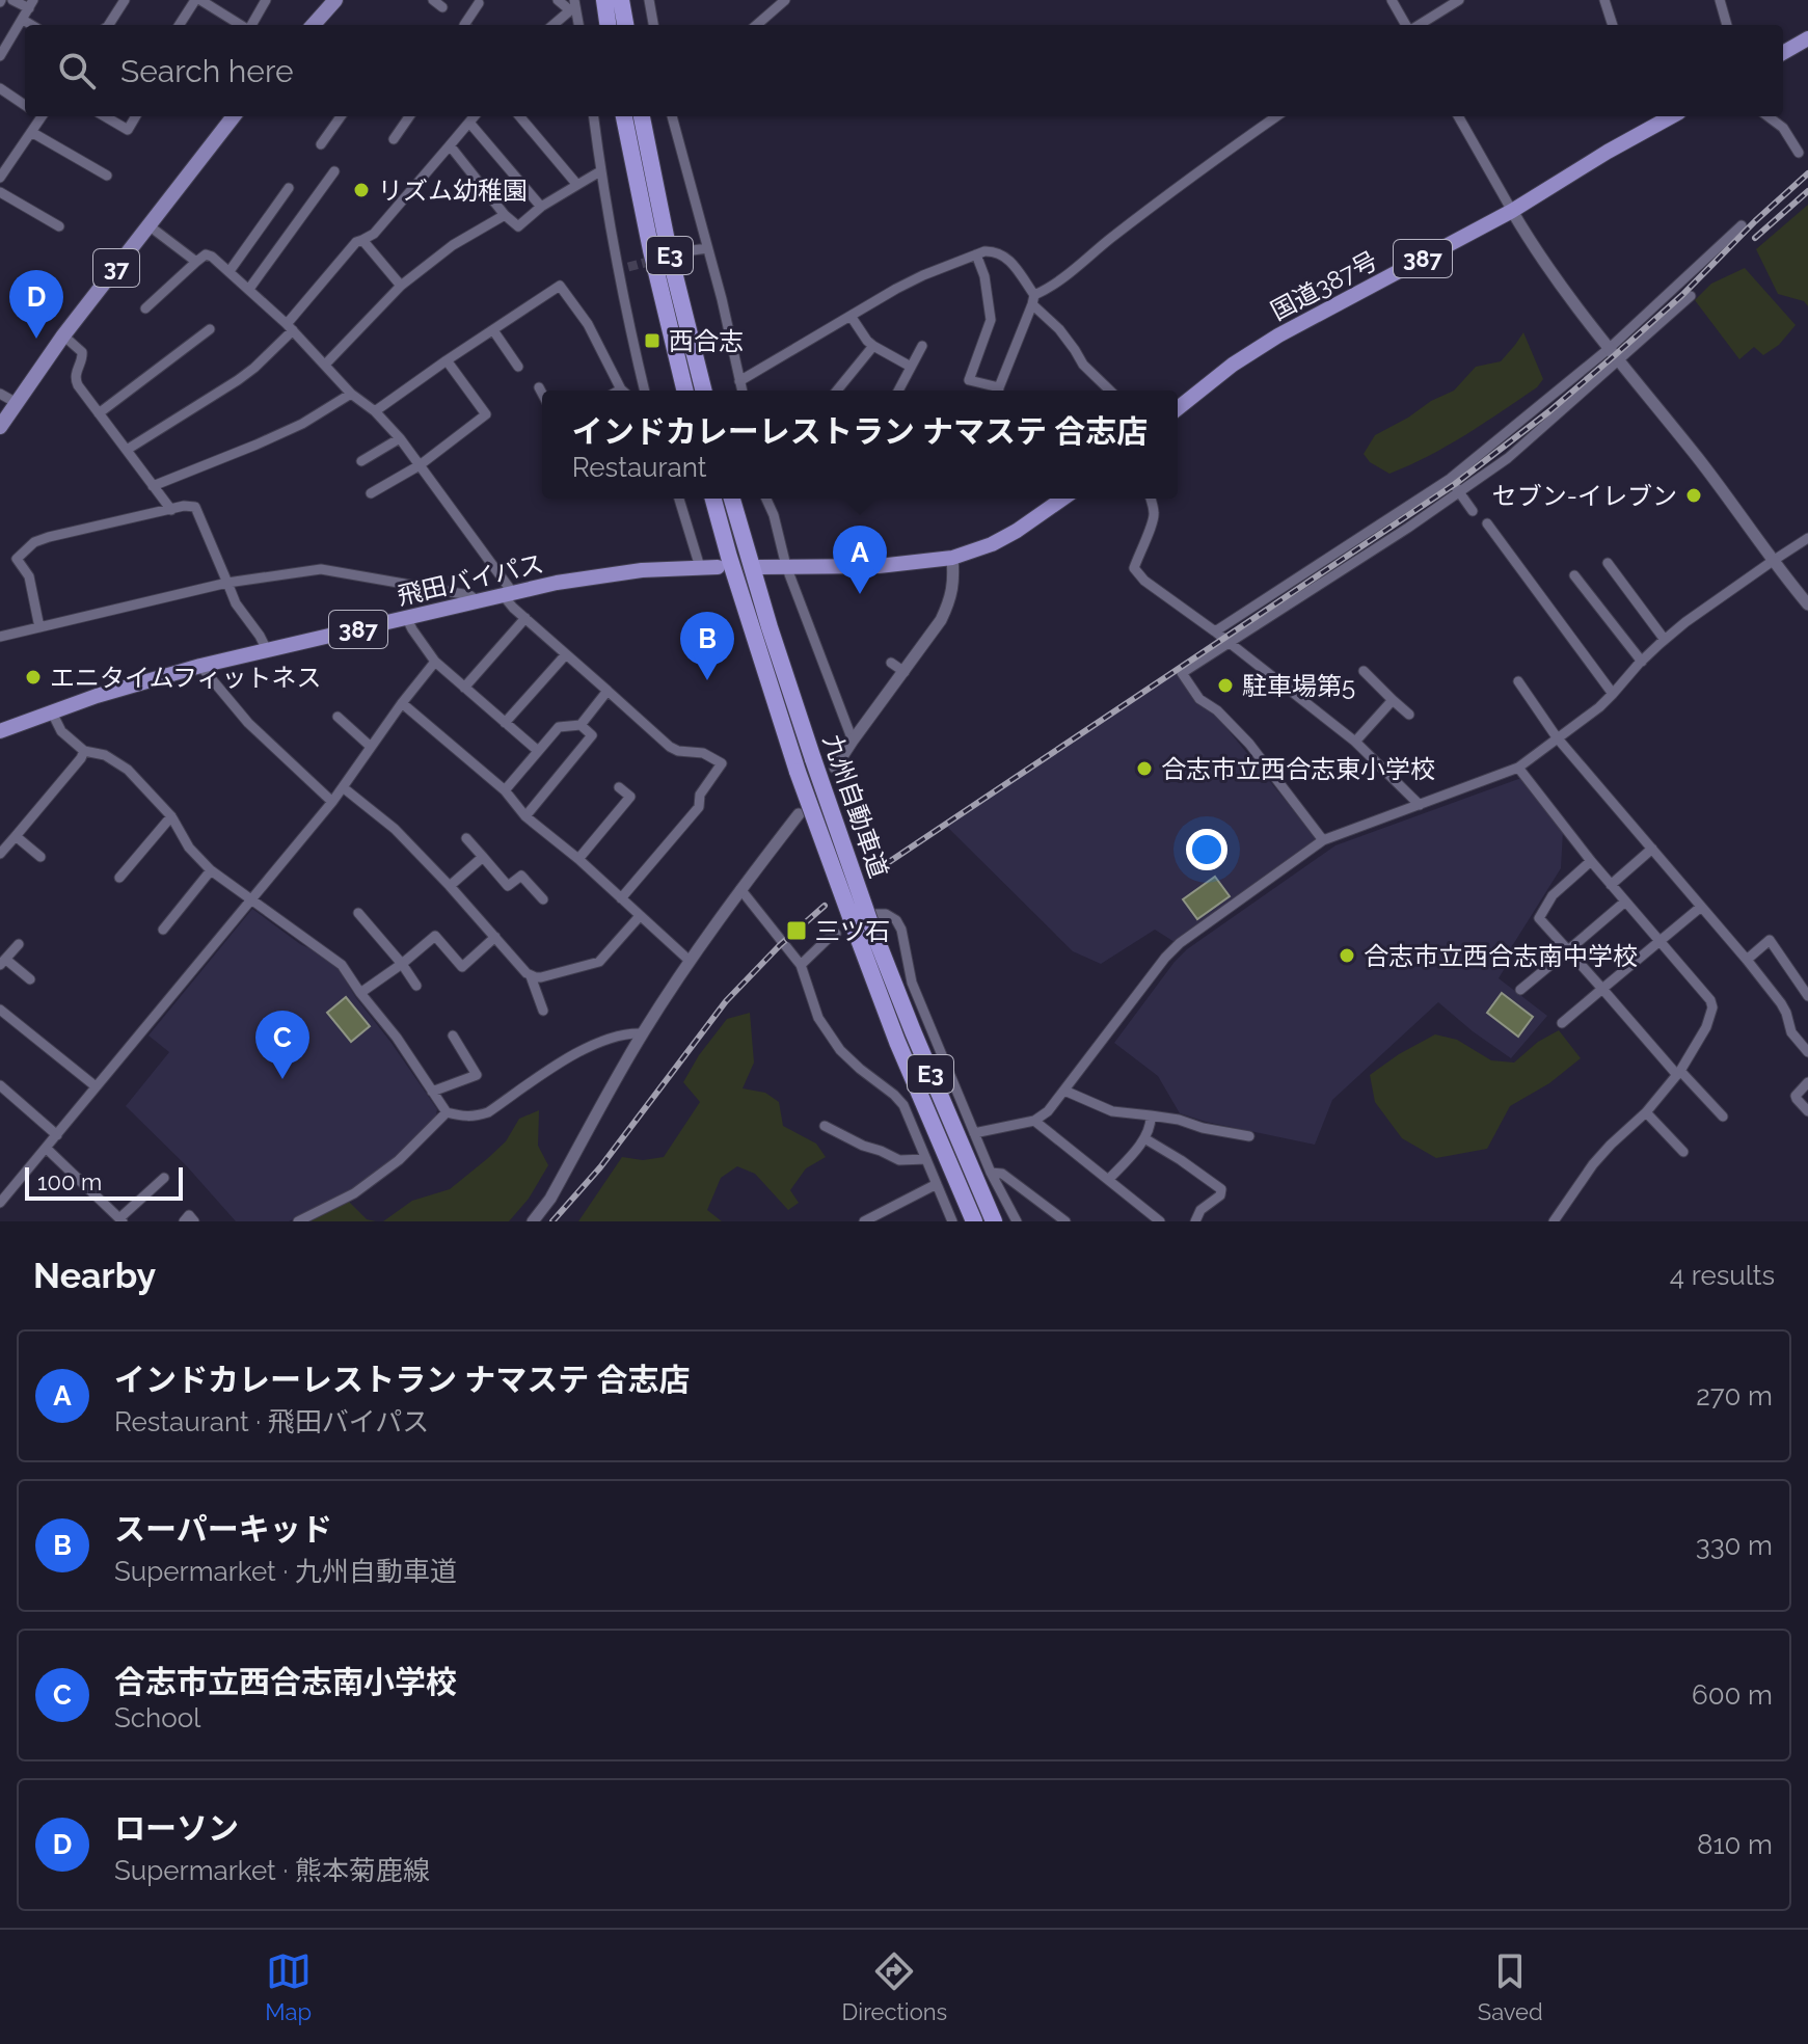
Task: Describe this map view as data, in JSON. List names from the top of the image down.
{
  "streets": {
    "highway": [
      "E3",
      "387",
      "国道387号",
      "飛田バイパス",
      "九州自動車道"
    ],
    "main road": ["37"]
  },
  "places": {
    "other": [
      "リズム幼稚園",
      "セブン-イレブン",
      "エニタイムフィットネス",
      "駐車場第5",
      "合志市立西合志東小学校",
      "合志市立西合志南中学校"
    ],
    "transit": ["西合志", "三ツ石"]
  },
  "scale_bar": "100 m",
  "page": {
    "search": "Search here",
    "pins": [
      "D",
      "A",
      "B",
      "C"
    ],
    "popup": ["インドカレーレストラン ナマステ 合志店", "Restaurant"],
    "scale": "100 m",
    "heading": ["Nearby", "4 results"],
    "list": [
      {
        "mark": "A",
        "name": "インドカレーレストラン ナマステ 合志店",
        "note": "Restaurant · 飛田バイパス",
        "value": "270 m"
      },
      {
        "mark": "B",
        "name": "スーパーキッド",
        "note": "Supermarket · 九州自動車道",
        "value": "330 m"
      },
      {
        "mark": "C",
        "name": "合志市立西合志南小学校",
        "note": "School",
        "value": "600 m"
      },
      {
        "mark": "D",
        "name": "ローソン",
        "note": "Supermarket · 熊本菊鹿線",
        "value": "810 m"
      }
    ],
    "nav": ["Map", "Directions", "Saved"]
  }
}
